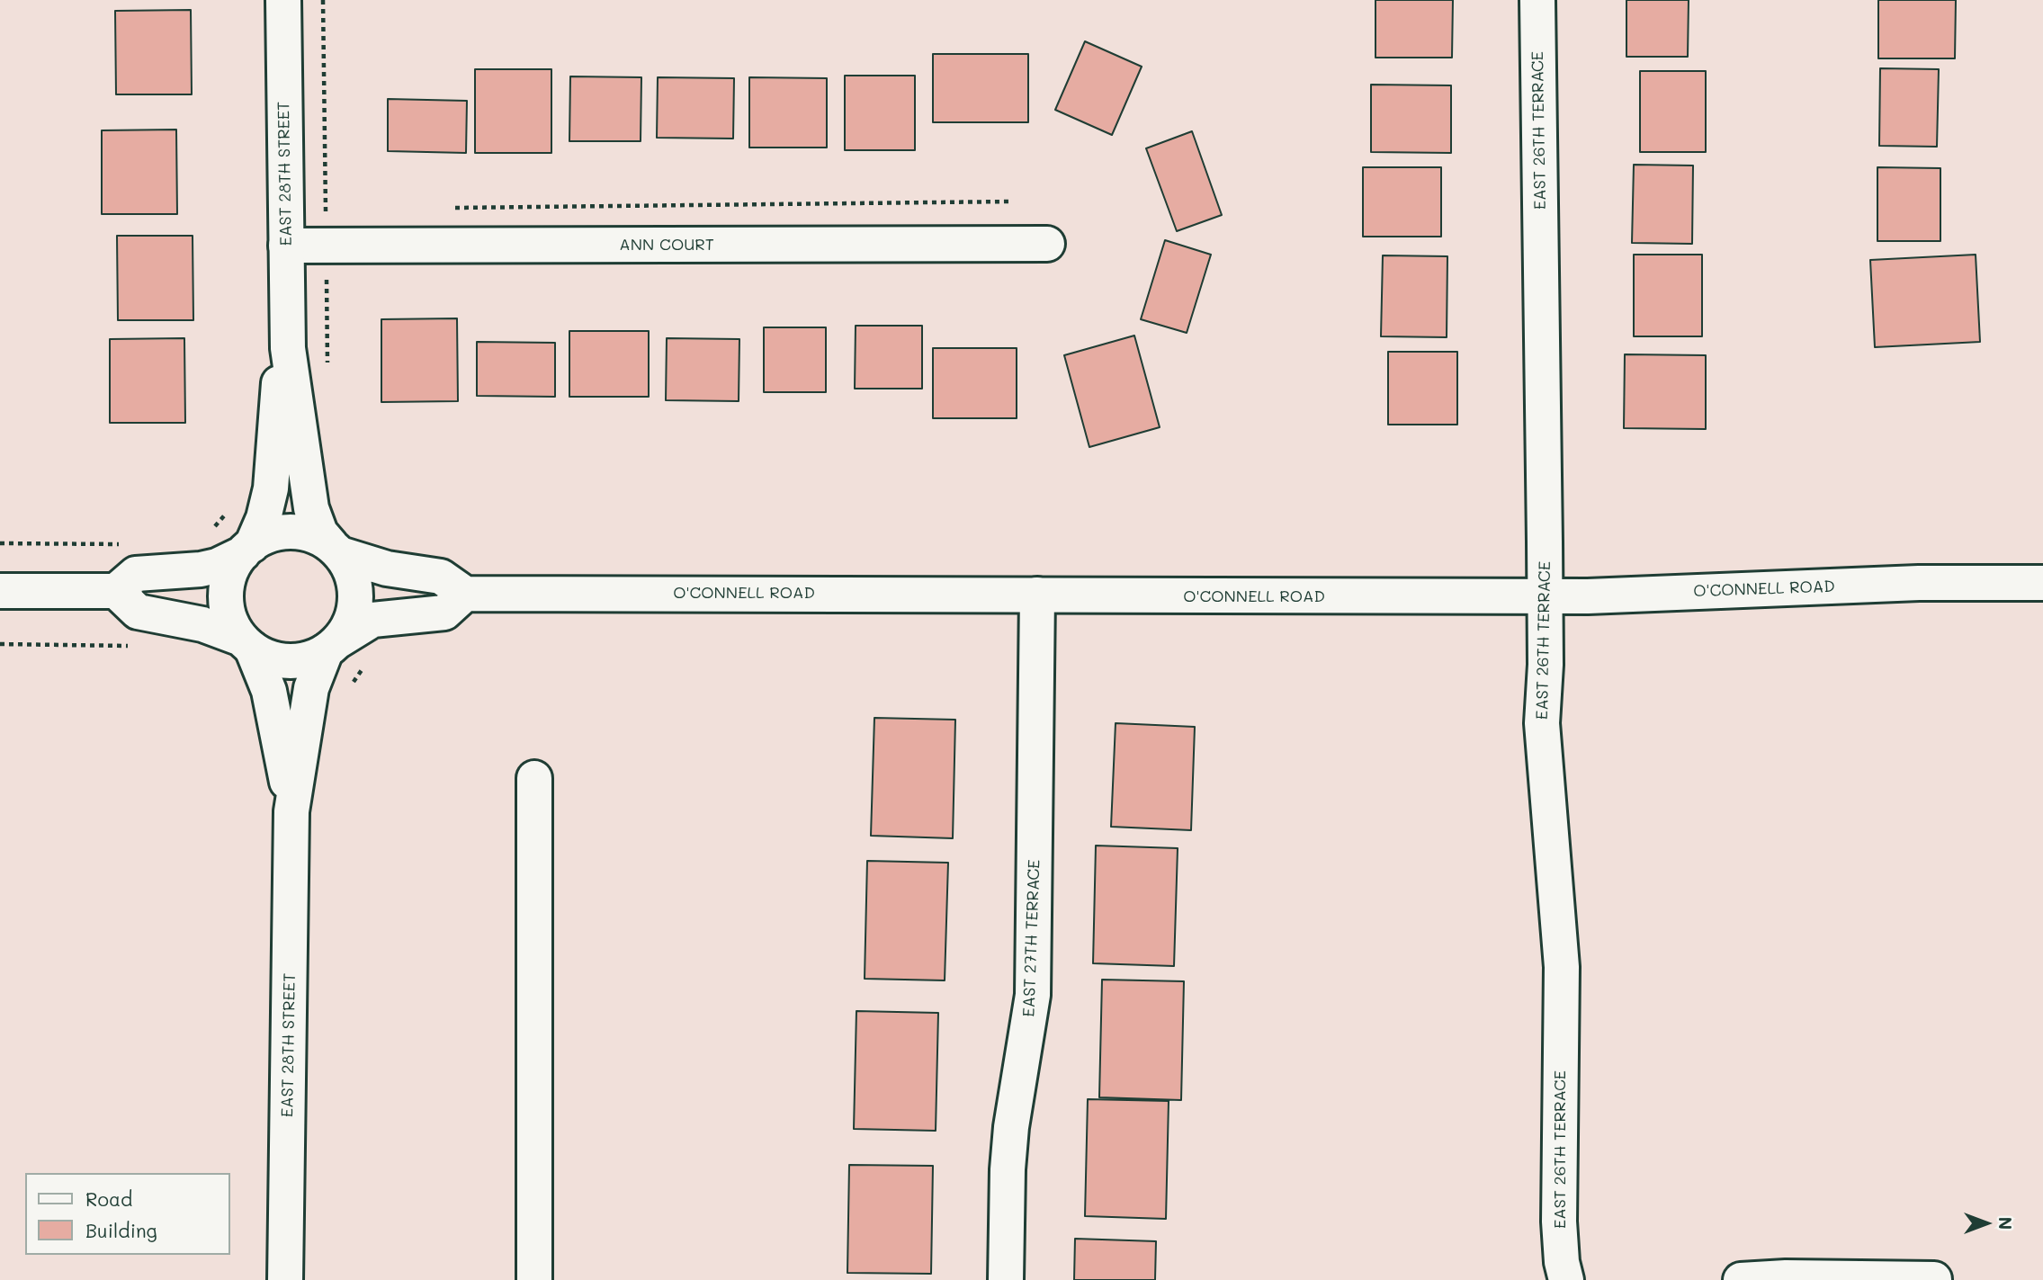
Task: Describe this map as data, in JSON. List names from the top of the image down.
{
  "streets": {
    "street": [
      "EAST 26TH TERRACE",
      "EAST 28TH STREET",
      "ANN COURT",
      "O'CONNELL ROAD",
      "EAST 27TH TERRACE"
    ]
  },
  "crossings": [
    ["EAST 26TH TERRACE", "O'CONNELL ROAD"],
    ["EAST 28TH STREET", "ANN COURT"],
    ["O'CONNELL ROAD", "EAST 27TH TERRACE"]
  ],
  "legend": ["Road", "Building"],
  "north": "right"
}
